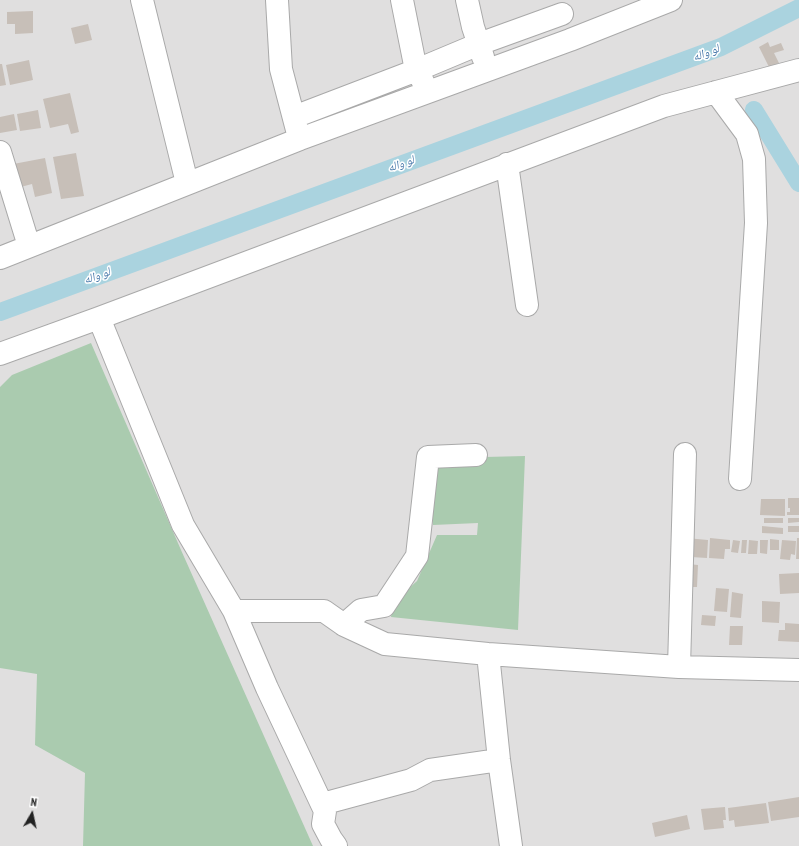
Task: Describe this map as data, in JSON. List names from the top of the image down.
{
  "water": ["لو واله"],
  "north": "top"
}
